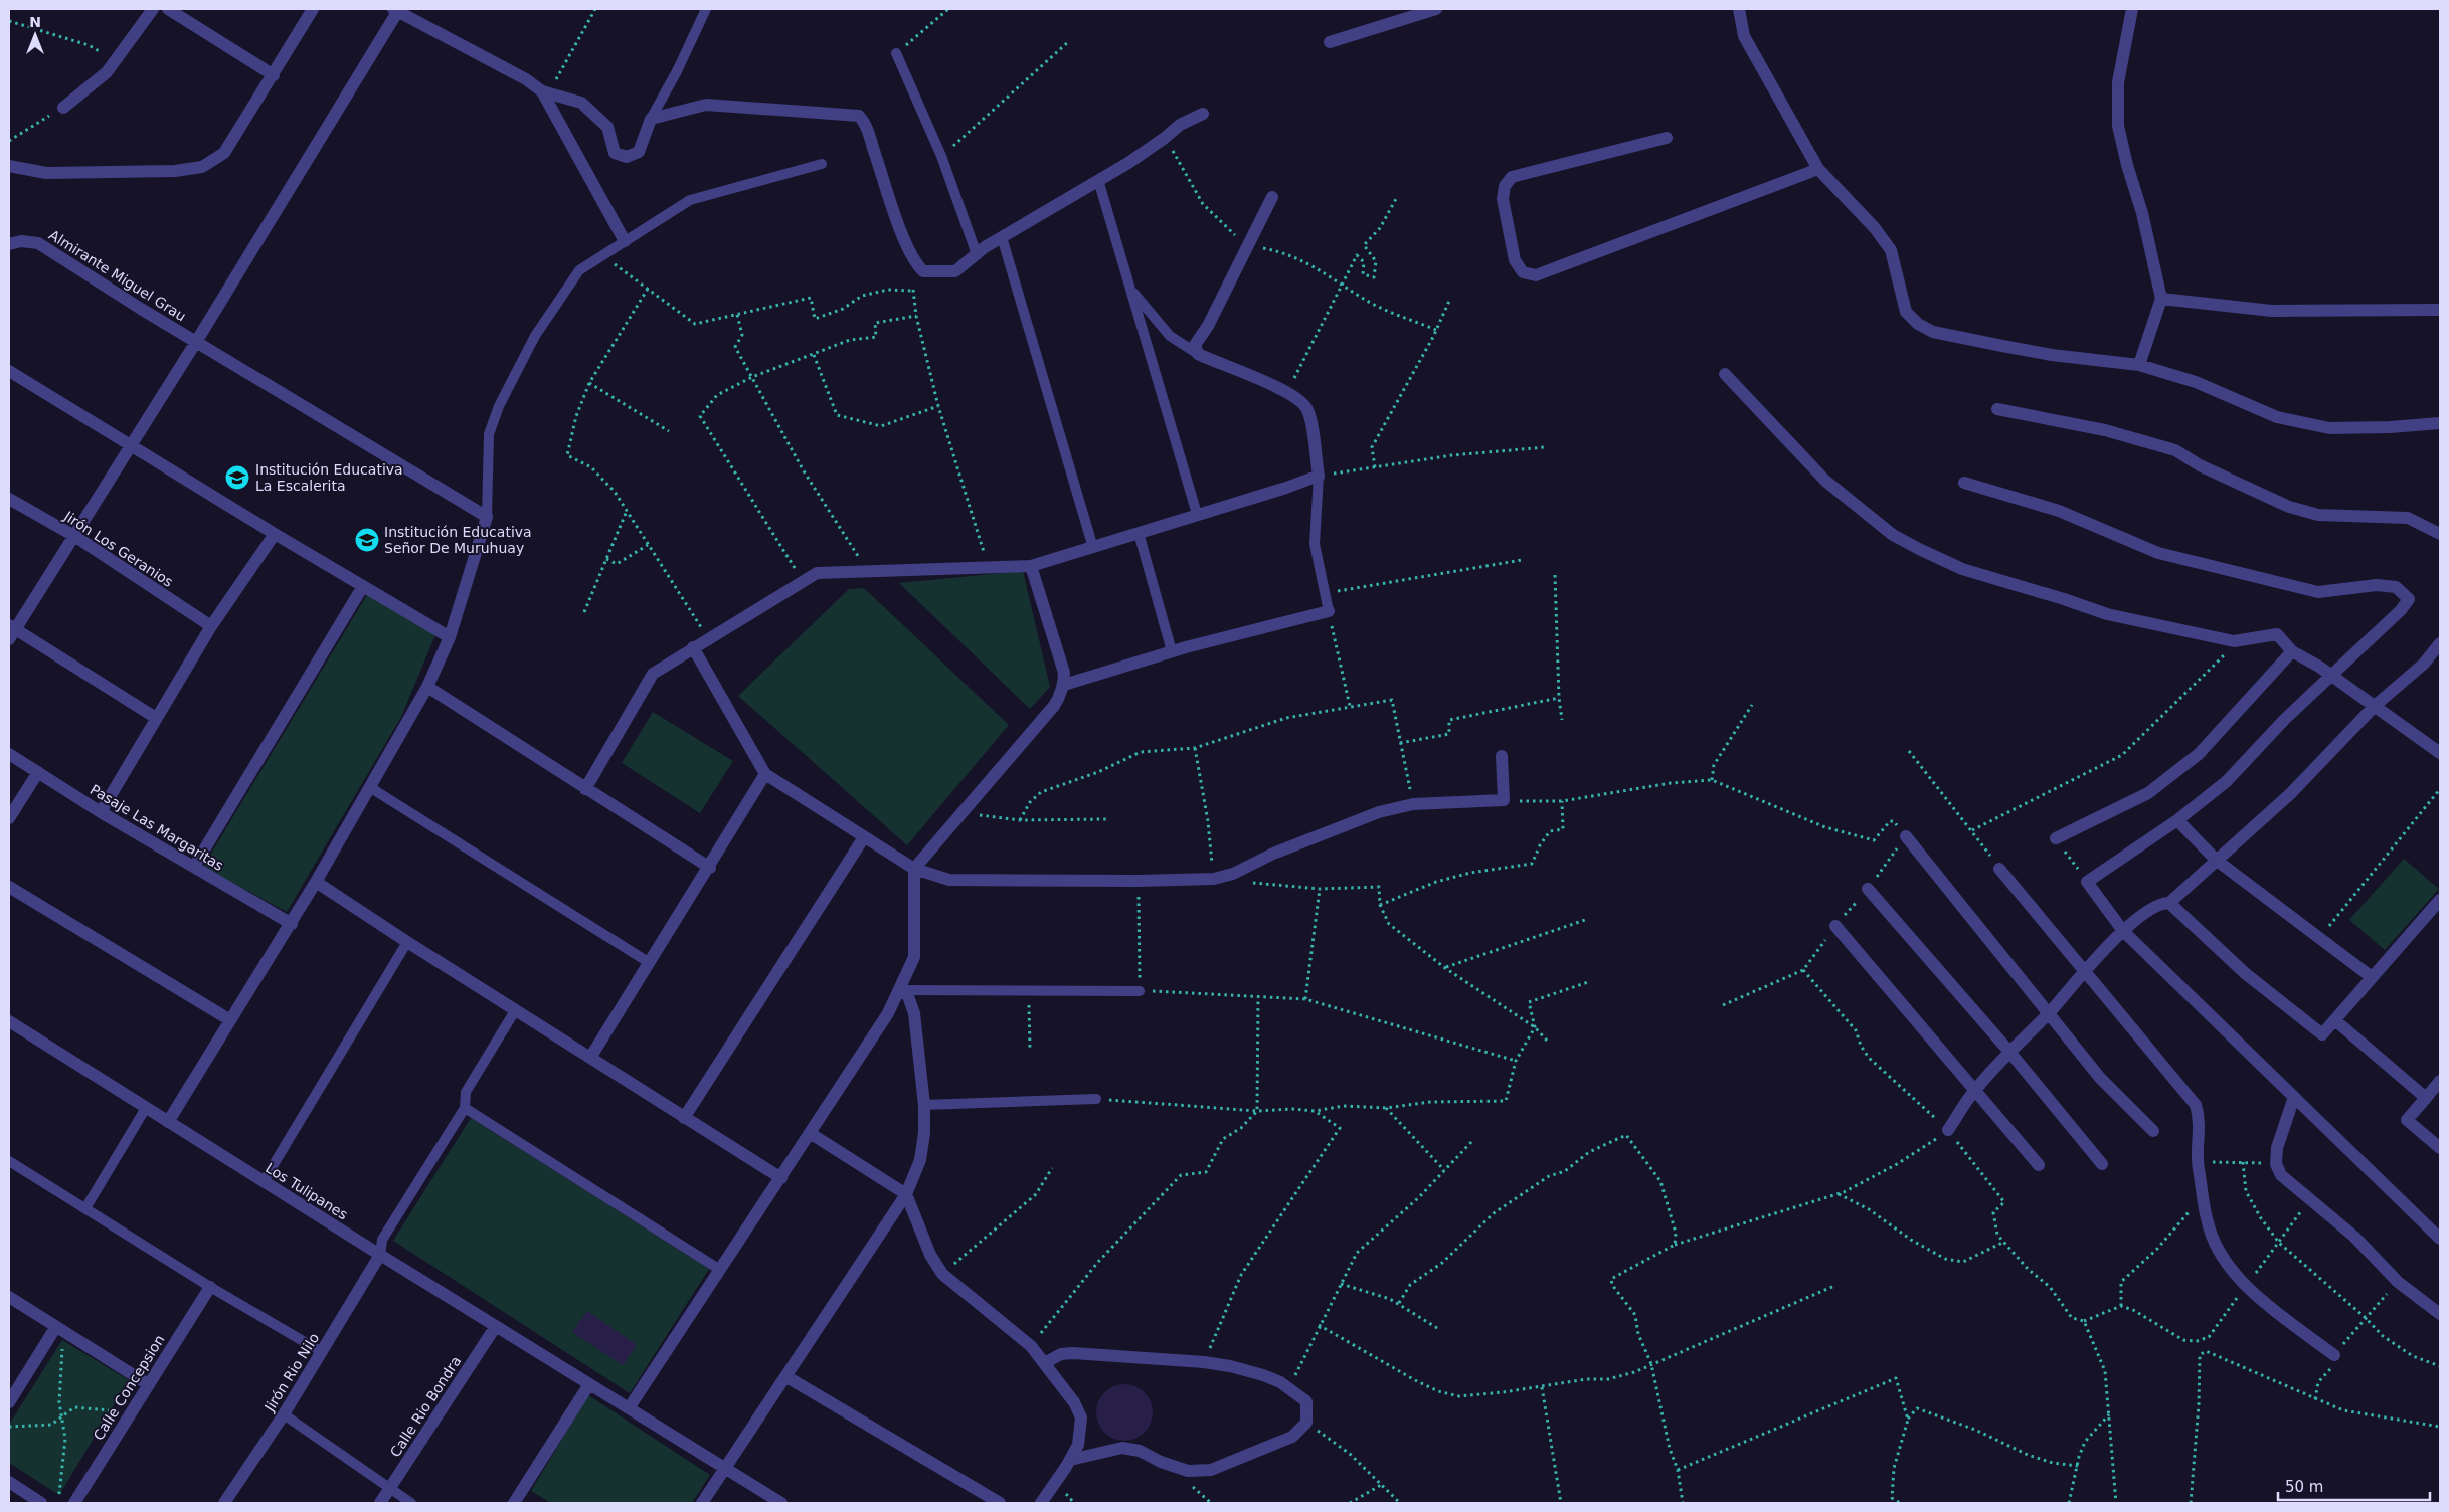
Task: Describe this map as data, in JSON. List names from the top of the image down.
{
  "streets": {
    "street": [
      "Almirante Miguel Grau",
      "Jirón Los Geranios",
      "Pasaje Las Margaritas",
      "Los Tulipanes",
      "Jirón Rio Nilo",
      "Calle Concepsion",
      "Calle Rio Bondra"
    ]
  },
  "crossings": [
    ["Los Tulipanes", "Jirón Rio Nilo"],
    ["Los Tulipanes", "Calle Rio Bondra"]
  ],
  "places": {
    "school or university": ["Institución Educativa La Escalerita", "Institución Educativa Señor De Muruhuay"]
  },
  "scale_bar": "50 m",
  "north": "top"
}
